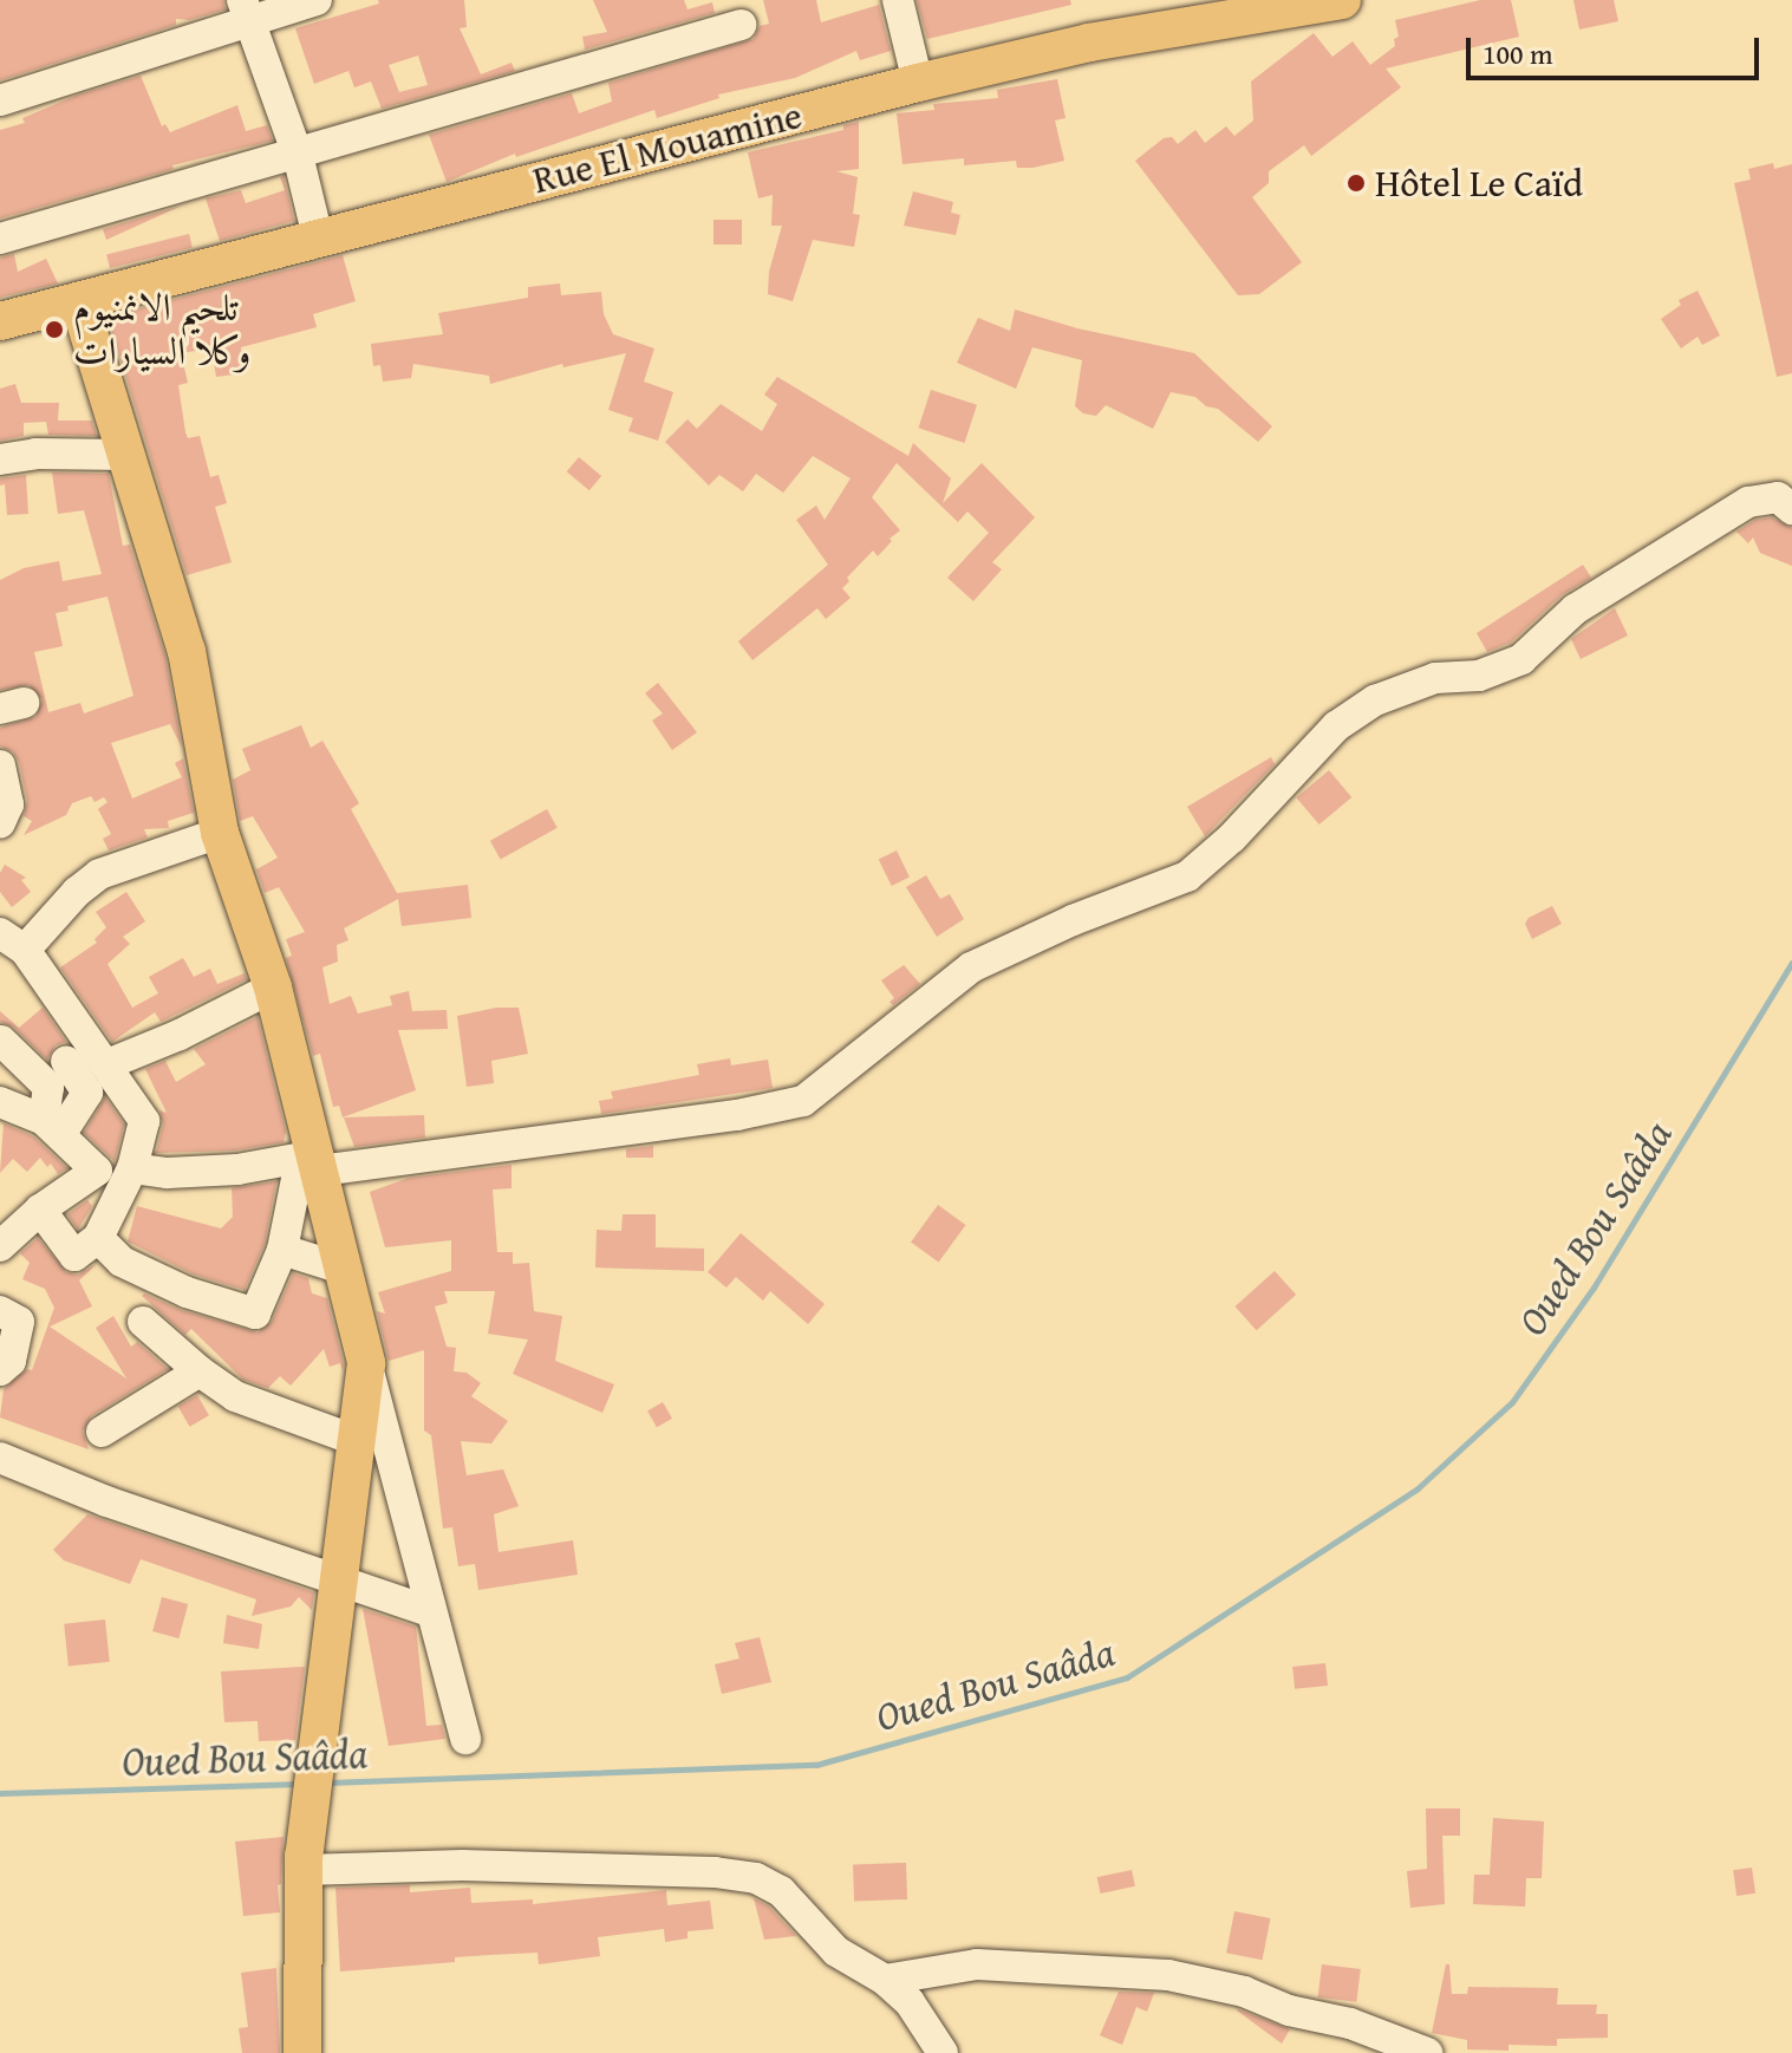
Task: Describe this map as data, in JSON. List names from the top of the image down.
{
  "streets": {
    "main road": ["Rue El Mouamine"]
  },
  "water": ["Oued Bou Saâda"],
  "places": ["Hôtel Le Caïd", "تلحيم الانمنيوم وكلا السيارات"],
  "scale_bar": "100 m"
}
